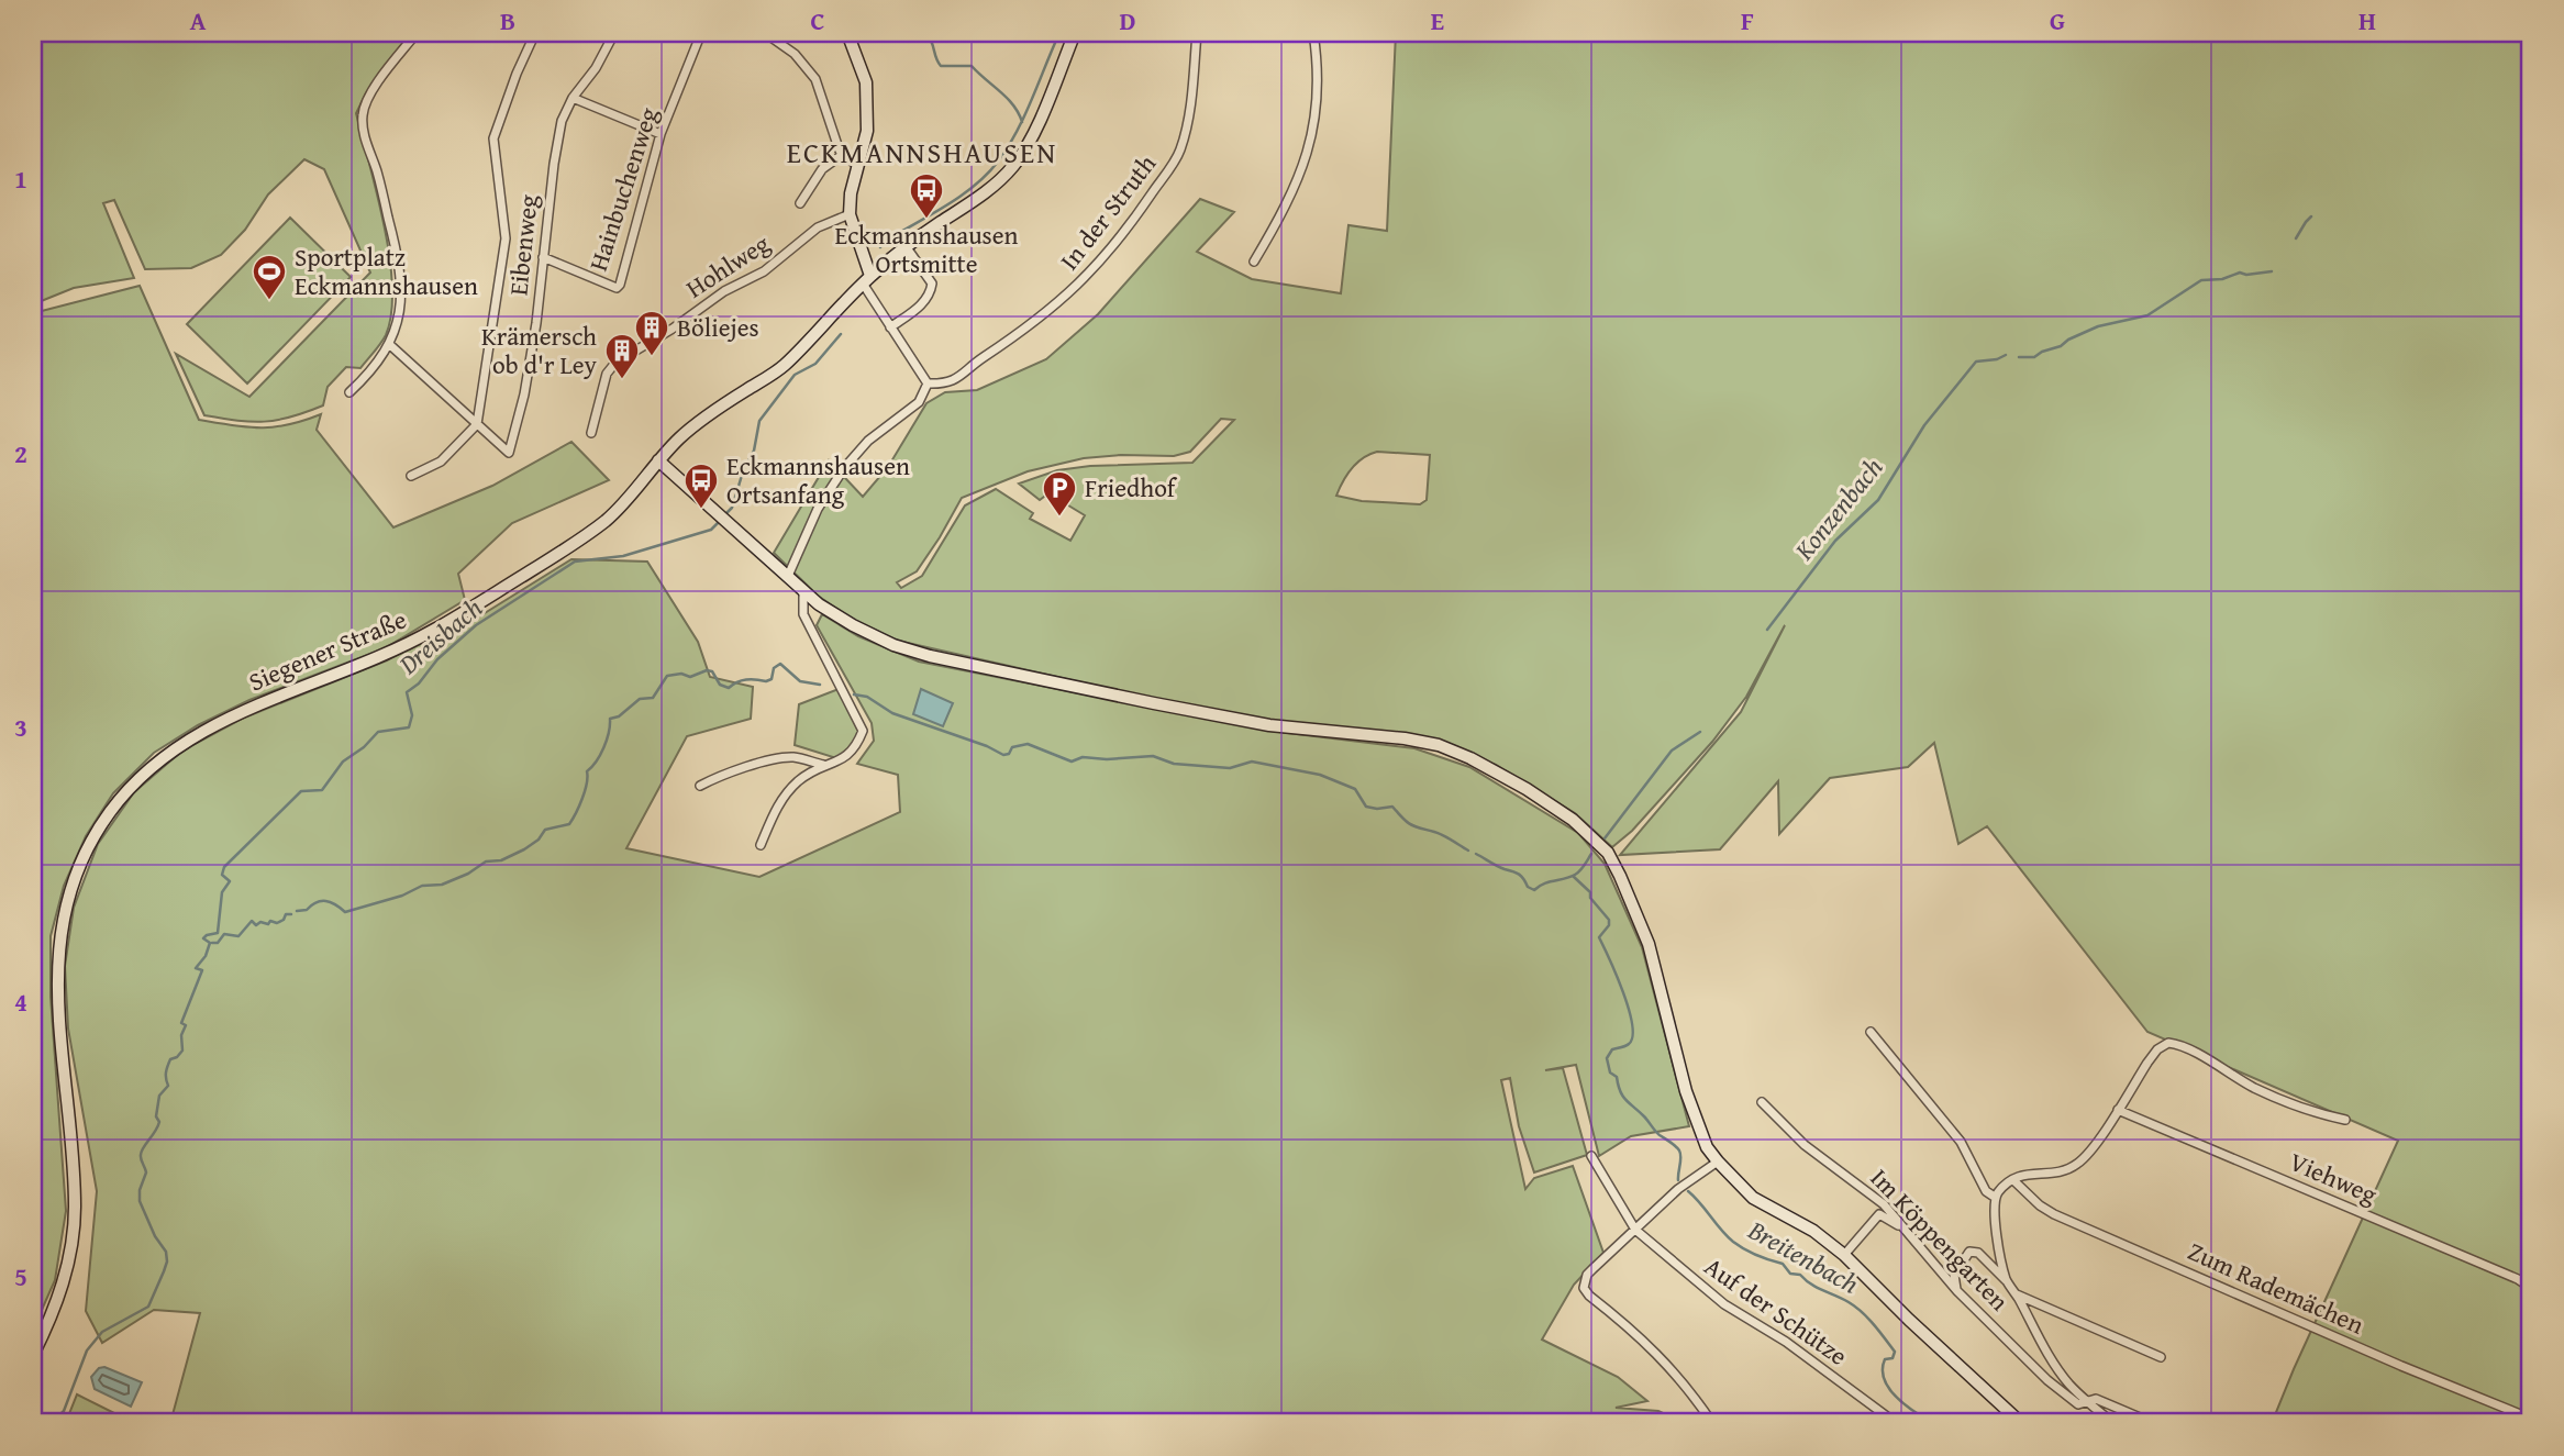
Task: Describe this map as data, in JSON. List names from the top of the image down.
{
  "streets": {
    "main road": ["Siegener Straße"],
    "street": [
      "Hainbuchenweg",
      "In der Struth",
      "Eibenweg",
      "Hohlweg",
      "Viehweg",
      "Im Köppengarten",
      "Zum Rademächen",
      "Auf der Schütze"
    ]
  },
  "crossings": [
    ["Hainbuchenweg", "Eibenweg"]
  ],
  "districts": ["ECKMANNSHAUSEN"],
  "water": ["Konzenbach", "Dreisbach", "Breitenbach"],
  "places": {
    "bus stop": ["Eckmannshausen Ortsmitte", "Eckmannshausen Ortsanfang"],
    "sports": ["Sportplatz Eckmannshausen"],
    "building": ["Böliejes", "Krämersch ob d'r Ley"],
    "parking": ["Friedhof"]
  },
  "grid": {
    "columns": [
      "A",
      "B",
      "C",
      "D",
      "E",
      "F",
      "G",
      "H"
    ],
    "rows": [
      "1",
      "2",
      "3",
      "4",
      "5"
    ]
  }
}
